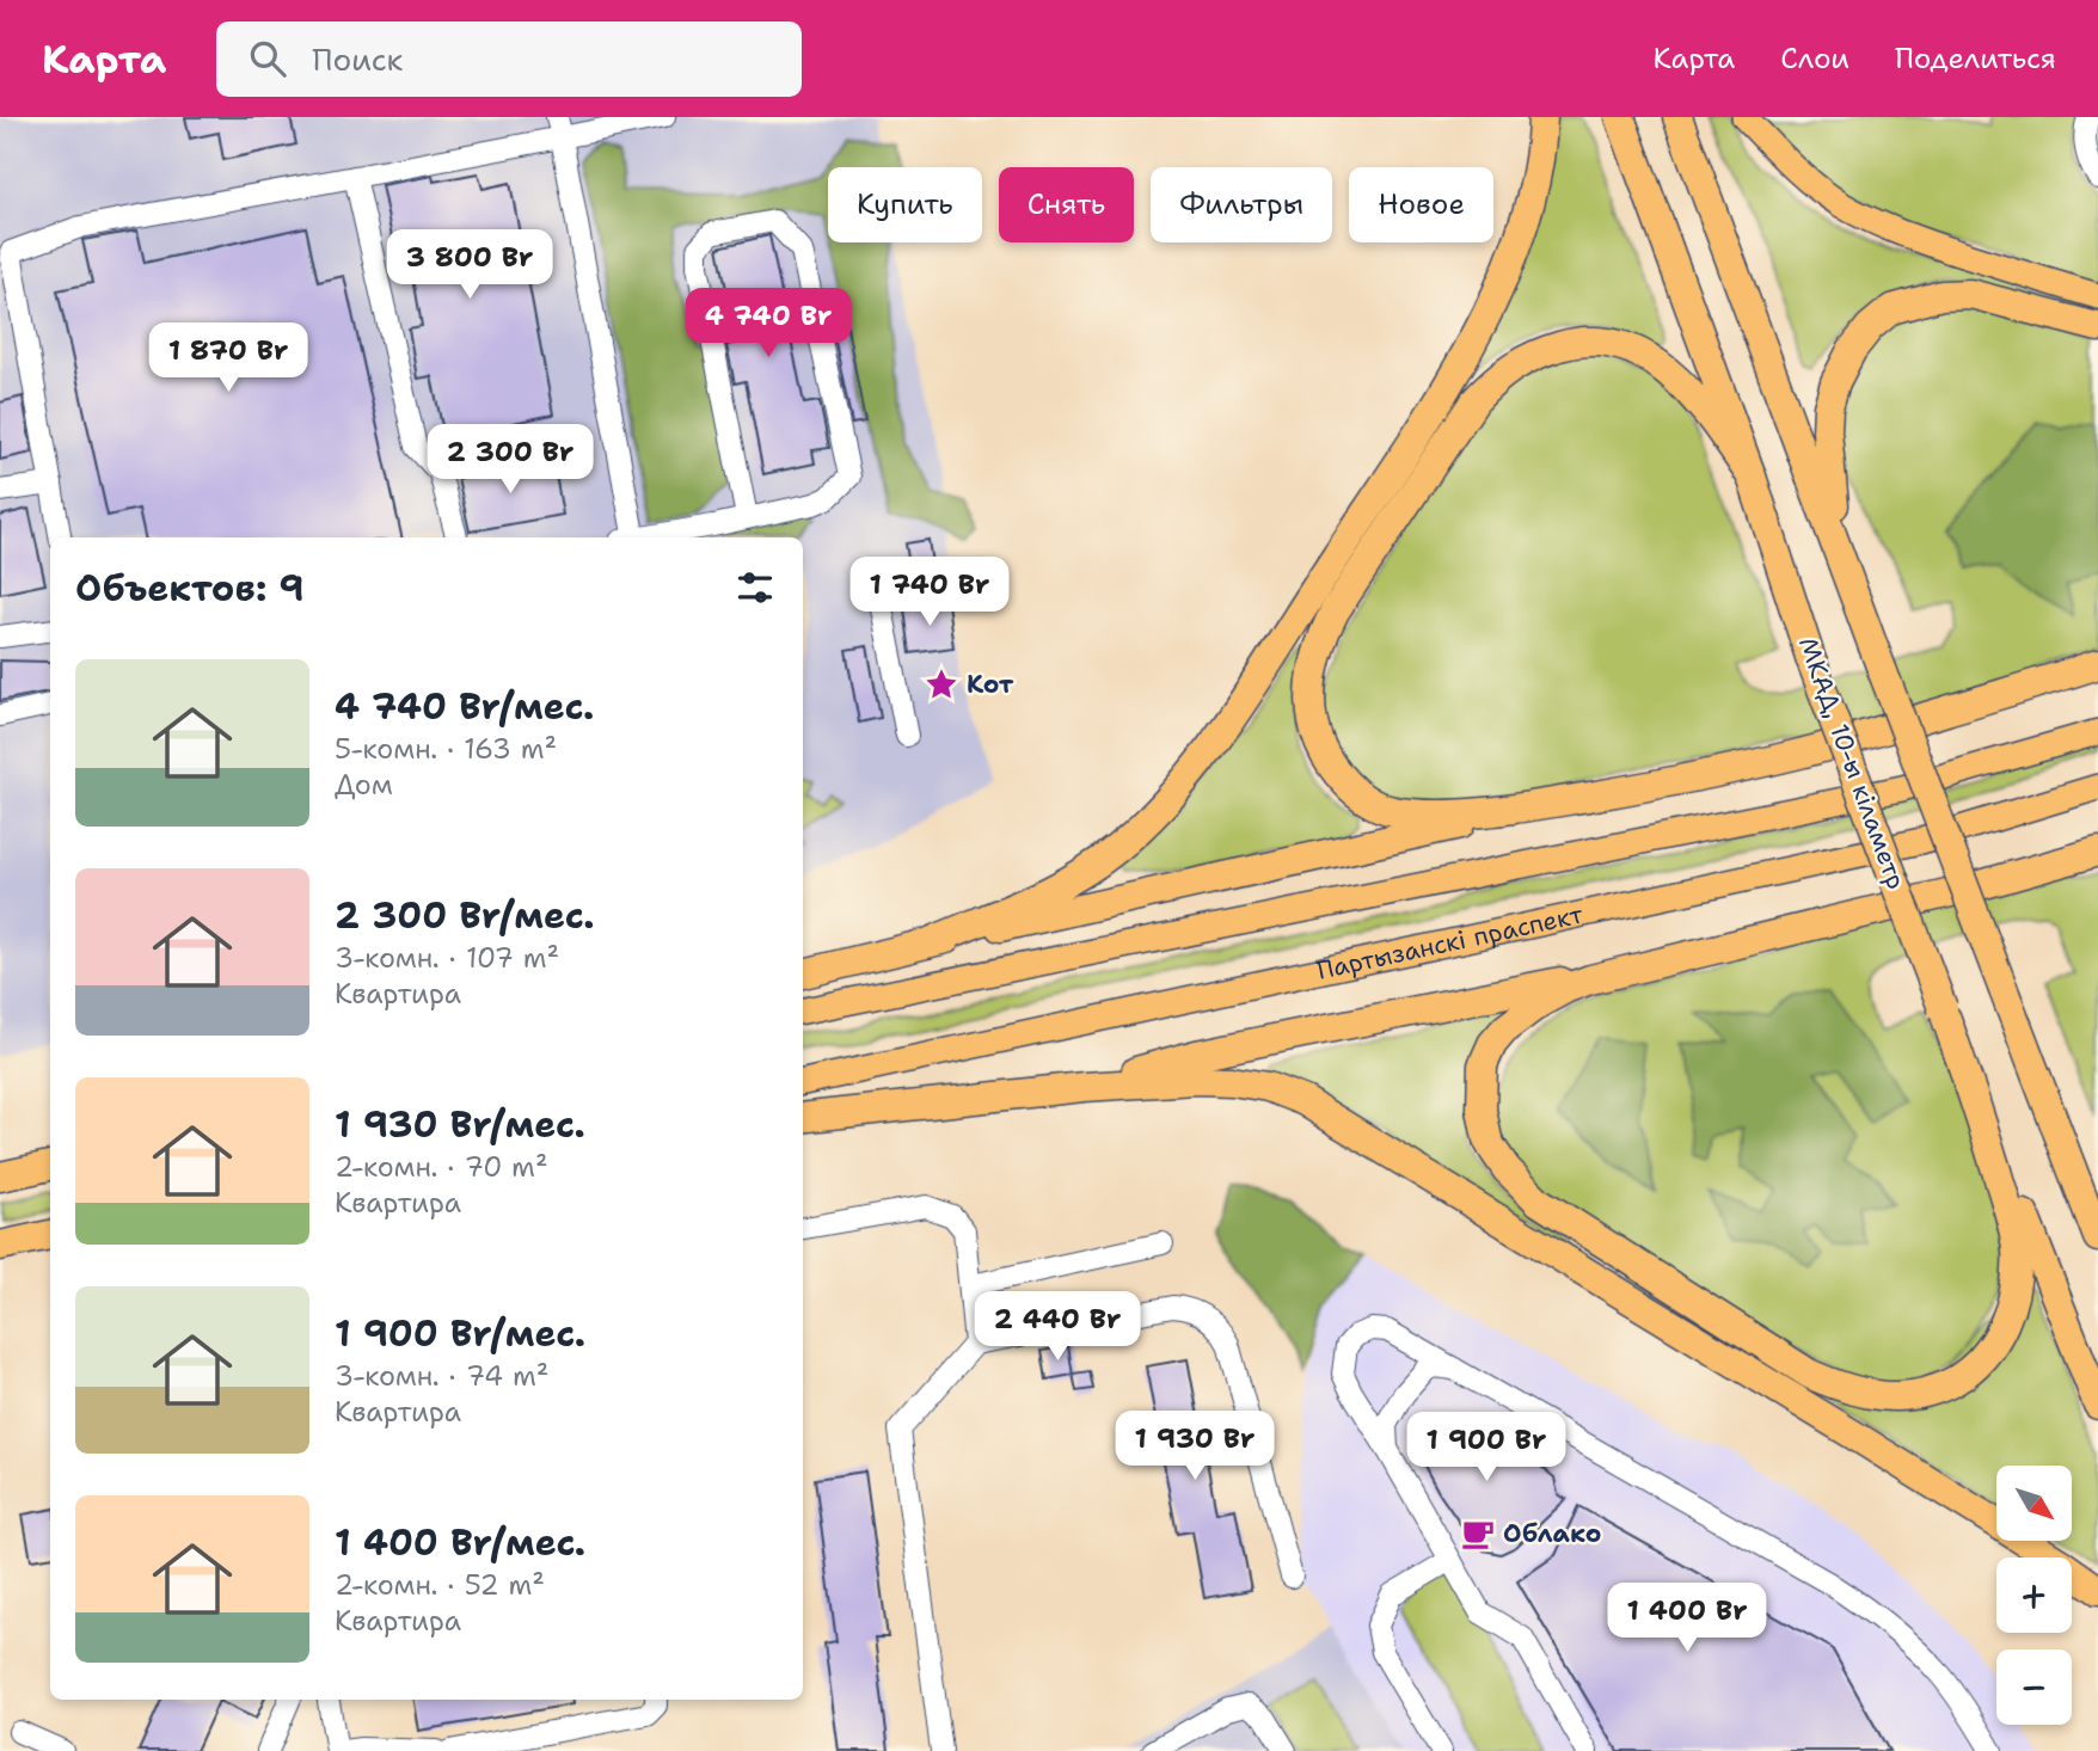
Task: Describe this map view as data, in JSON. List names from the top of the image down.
{
  "streets": {
    "highway": ["МКАД, 10-ы кіламетр"],
    "main road": ["Партызанскі праспект"]
  },
  "places": {
    "place": ["Кот"],
    "cafe": ["Облако"]
  },
  "north": "bottom right",
  "page": {
    "header": "Карта",
    "search": "Поиск",
    "nav": ["Карта", "Слои", "Поделиться"],
    "chip": [
      "Купить",
      "Снять",
      "Фильтры",
      "Новое"
    ],
    "price": [
      "3 800 Br",
      "4 740 Br",
      "1 870 Br",
      "2 300 Br",
      "1 740 Br",
      "2 440 Br",
      "1 930 Br",
      "1 900 Br",
      "1 400 Br"
    ],
    "heading": "Объектов: 9",
    "list": [
      {
        "name": "4 740 Br/мес.",
        "note": "5-комн. · 163 m² · Дом"
      },
      {
        "name": "2 300 Br/мес.",
        "note": "3-комн. · 107 m² · Квартира"
      },
      {
        "name": "1 930 Br/мес.",
        "note": "2-комн. · 70 m² · Квартира"
      },
      {
        "name": "1 900 Br/мес.",
        "note": "3-комн. · 74 m² · Квартира"
      },
      {
        "name": "1 400 Br/мес.",
        "note": "2-комн. · 52 m² · Квартира"
      }
    ],
    "map_buttons": ["+", "−"]
  }
}
